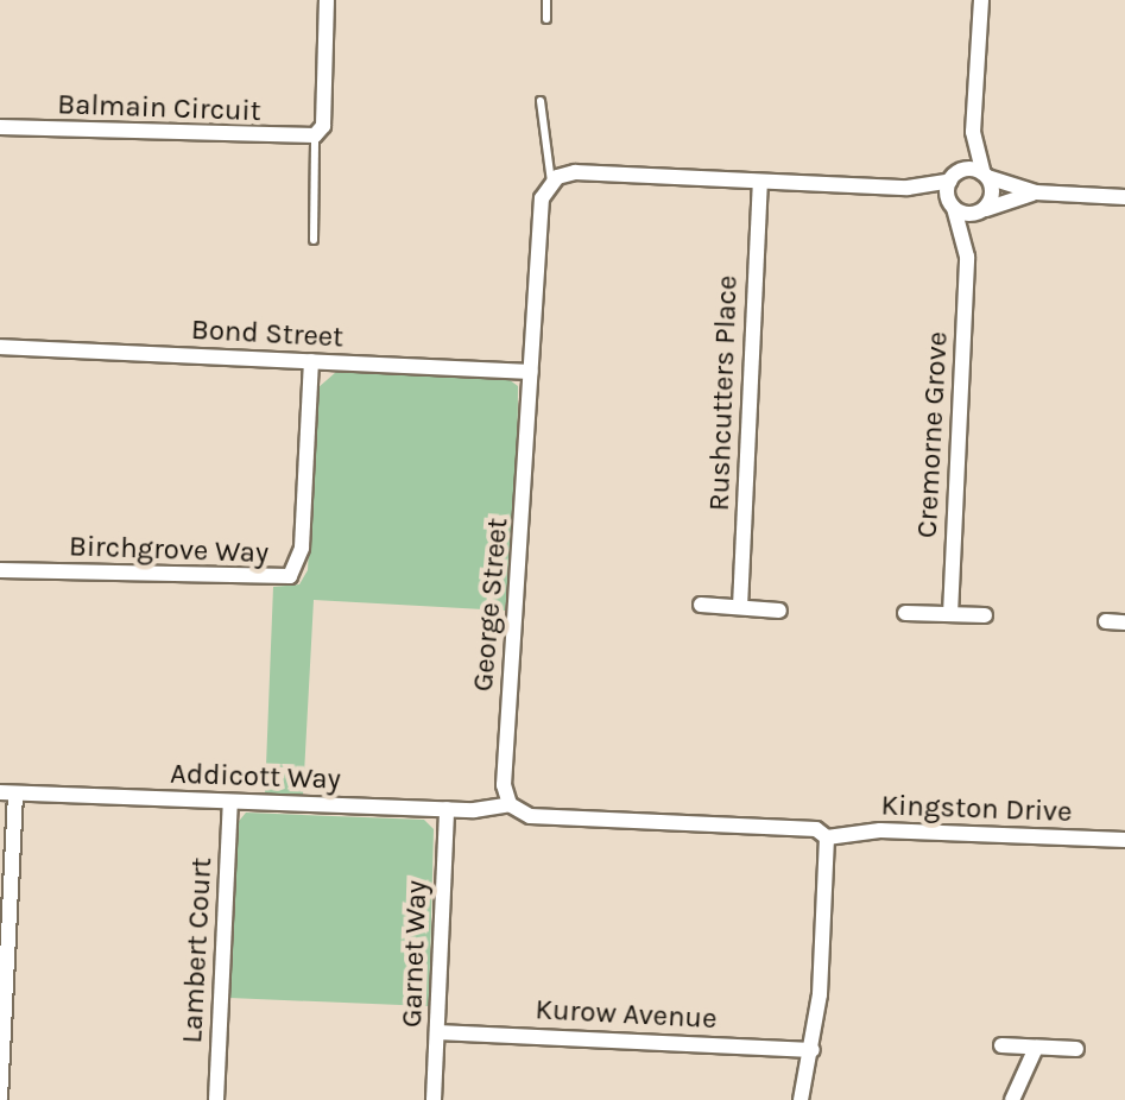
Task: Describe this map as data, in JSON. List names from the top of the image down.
{
  "streets": {
    "street": [
      "Balmain Circuit",
      "Bond Street",
      "Rushcutters Place",
      "Cremorne Grove",
      "Birchgrove Way",
      "George Street",
      "Addicott Way",
      "Kingston Drive",
      "Lambert Court",
      "Garnet Way",
      "Kurow Avenue"
    ]
  },
  "crossings": [
    ["Bond Street", "Birchgrove Way"],
    ["Bond Street", "George Street"],
    ["George Street", "Addicott Way"],
    ["Addicott Way", "Lambert Court"],
    ["Addicott Way", "Garnet Way"],
    ["Garnet Way", "Kurow Avenue"]
  ]
}
